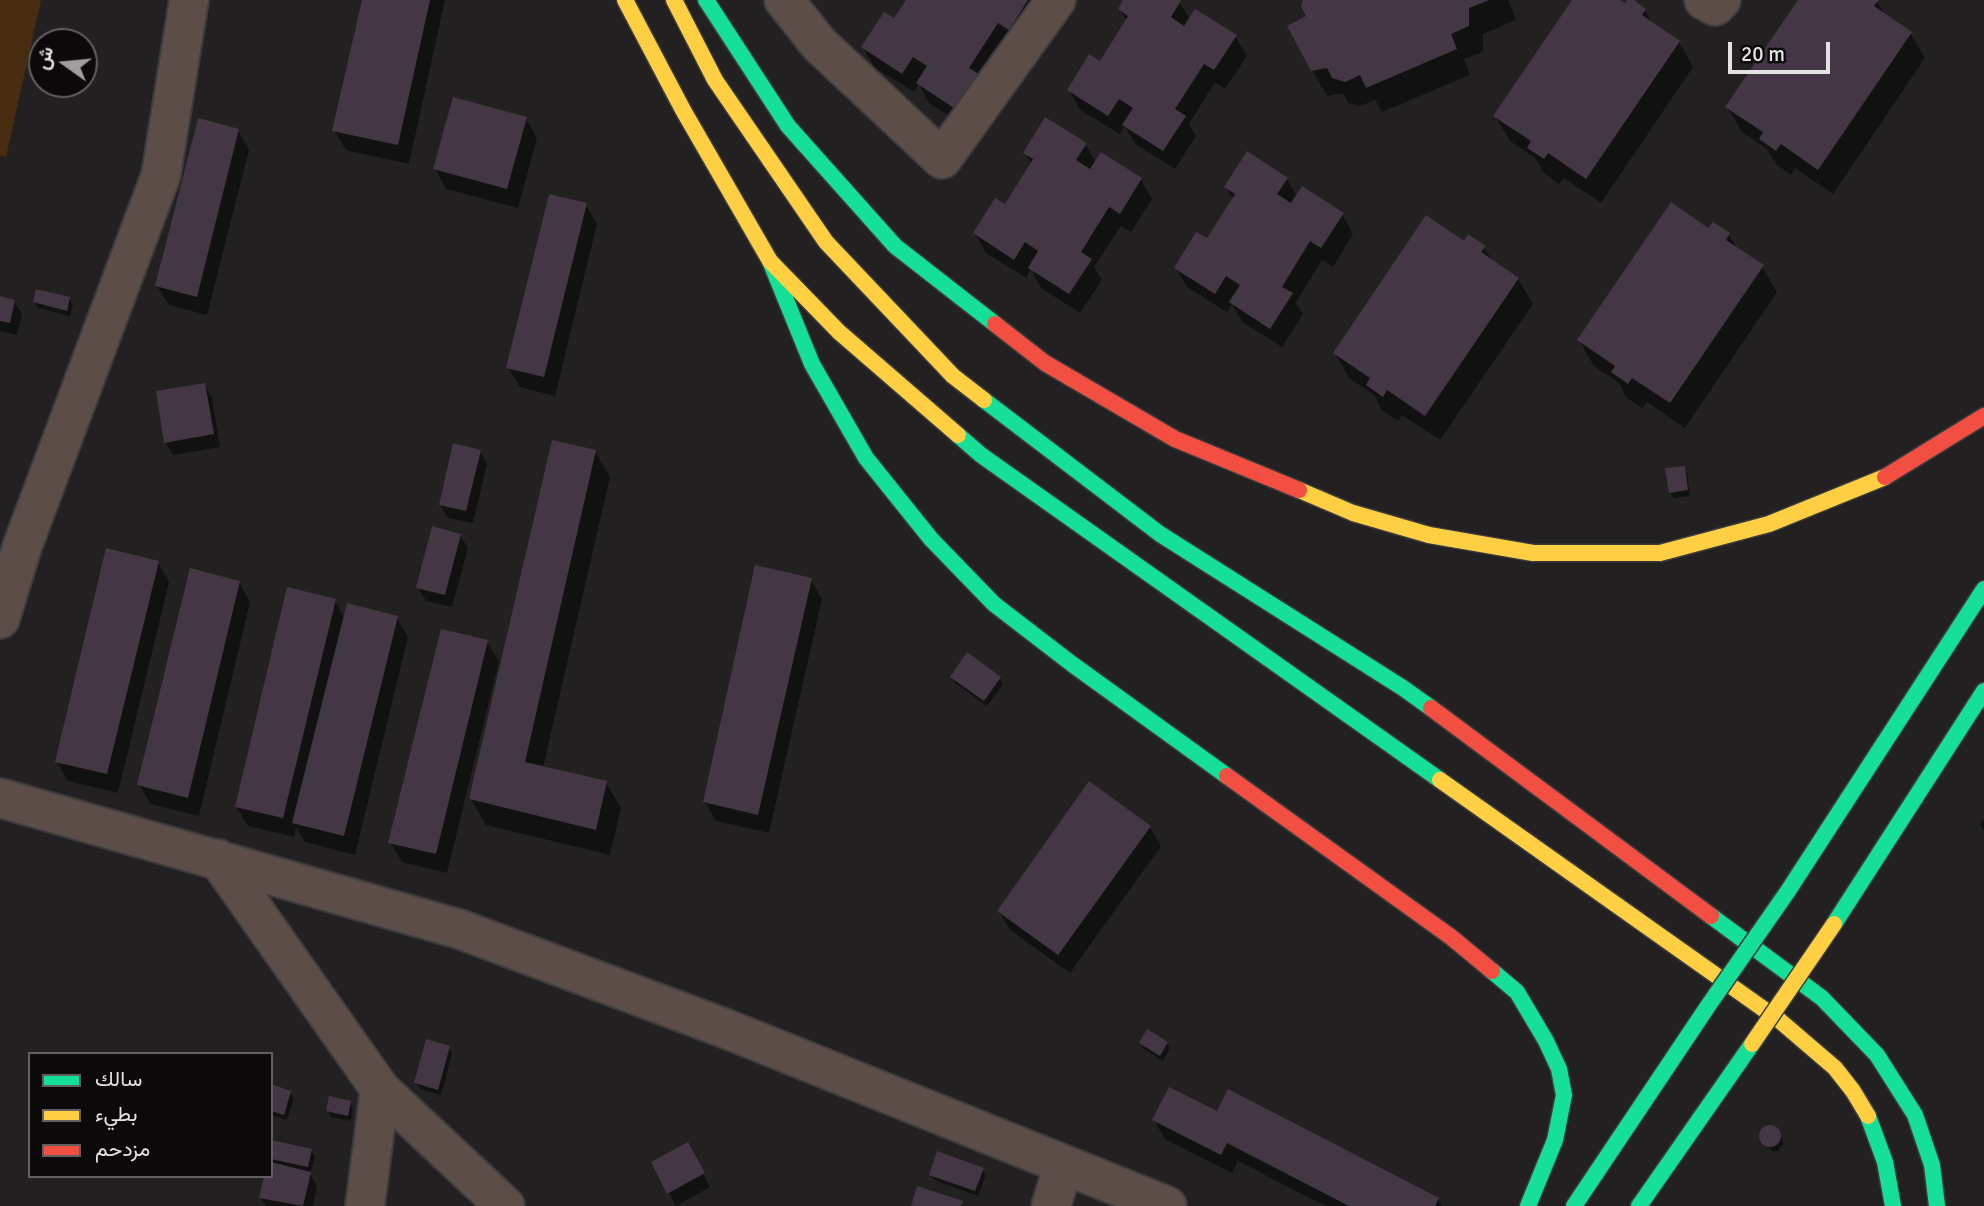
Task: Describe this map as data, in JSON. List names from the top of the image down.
{
  "legend": ["سالك", "بطيء", "مزدحم"],
  "scale_bar": "20 m",
  "north": "left"
}
